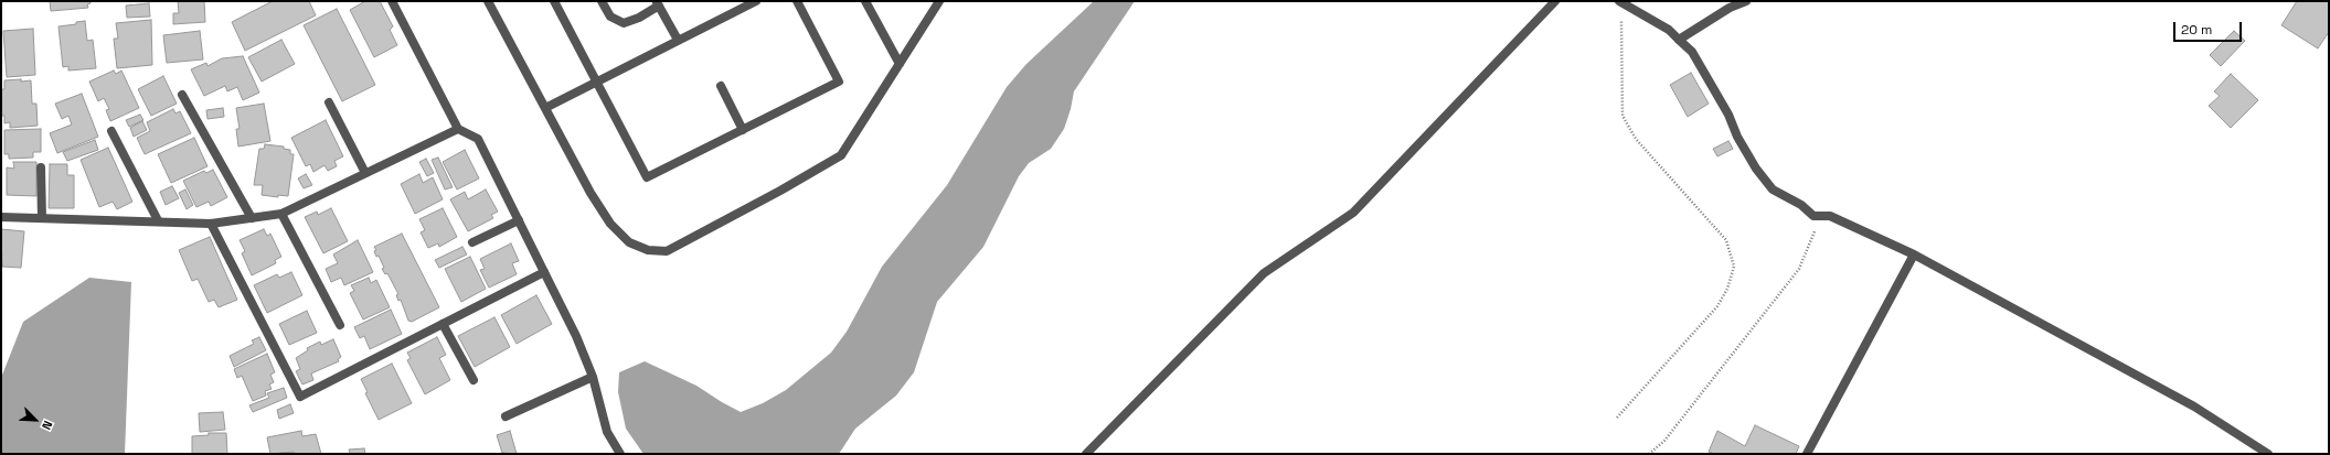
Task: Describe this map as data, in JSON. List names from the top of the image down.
{
  "scale_bar": "20 m",
  "north": "bottom right"
}
